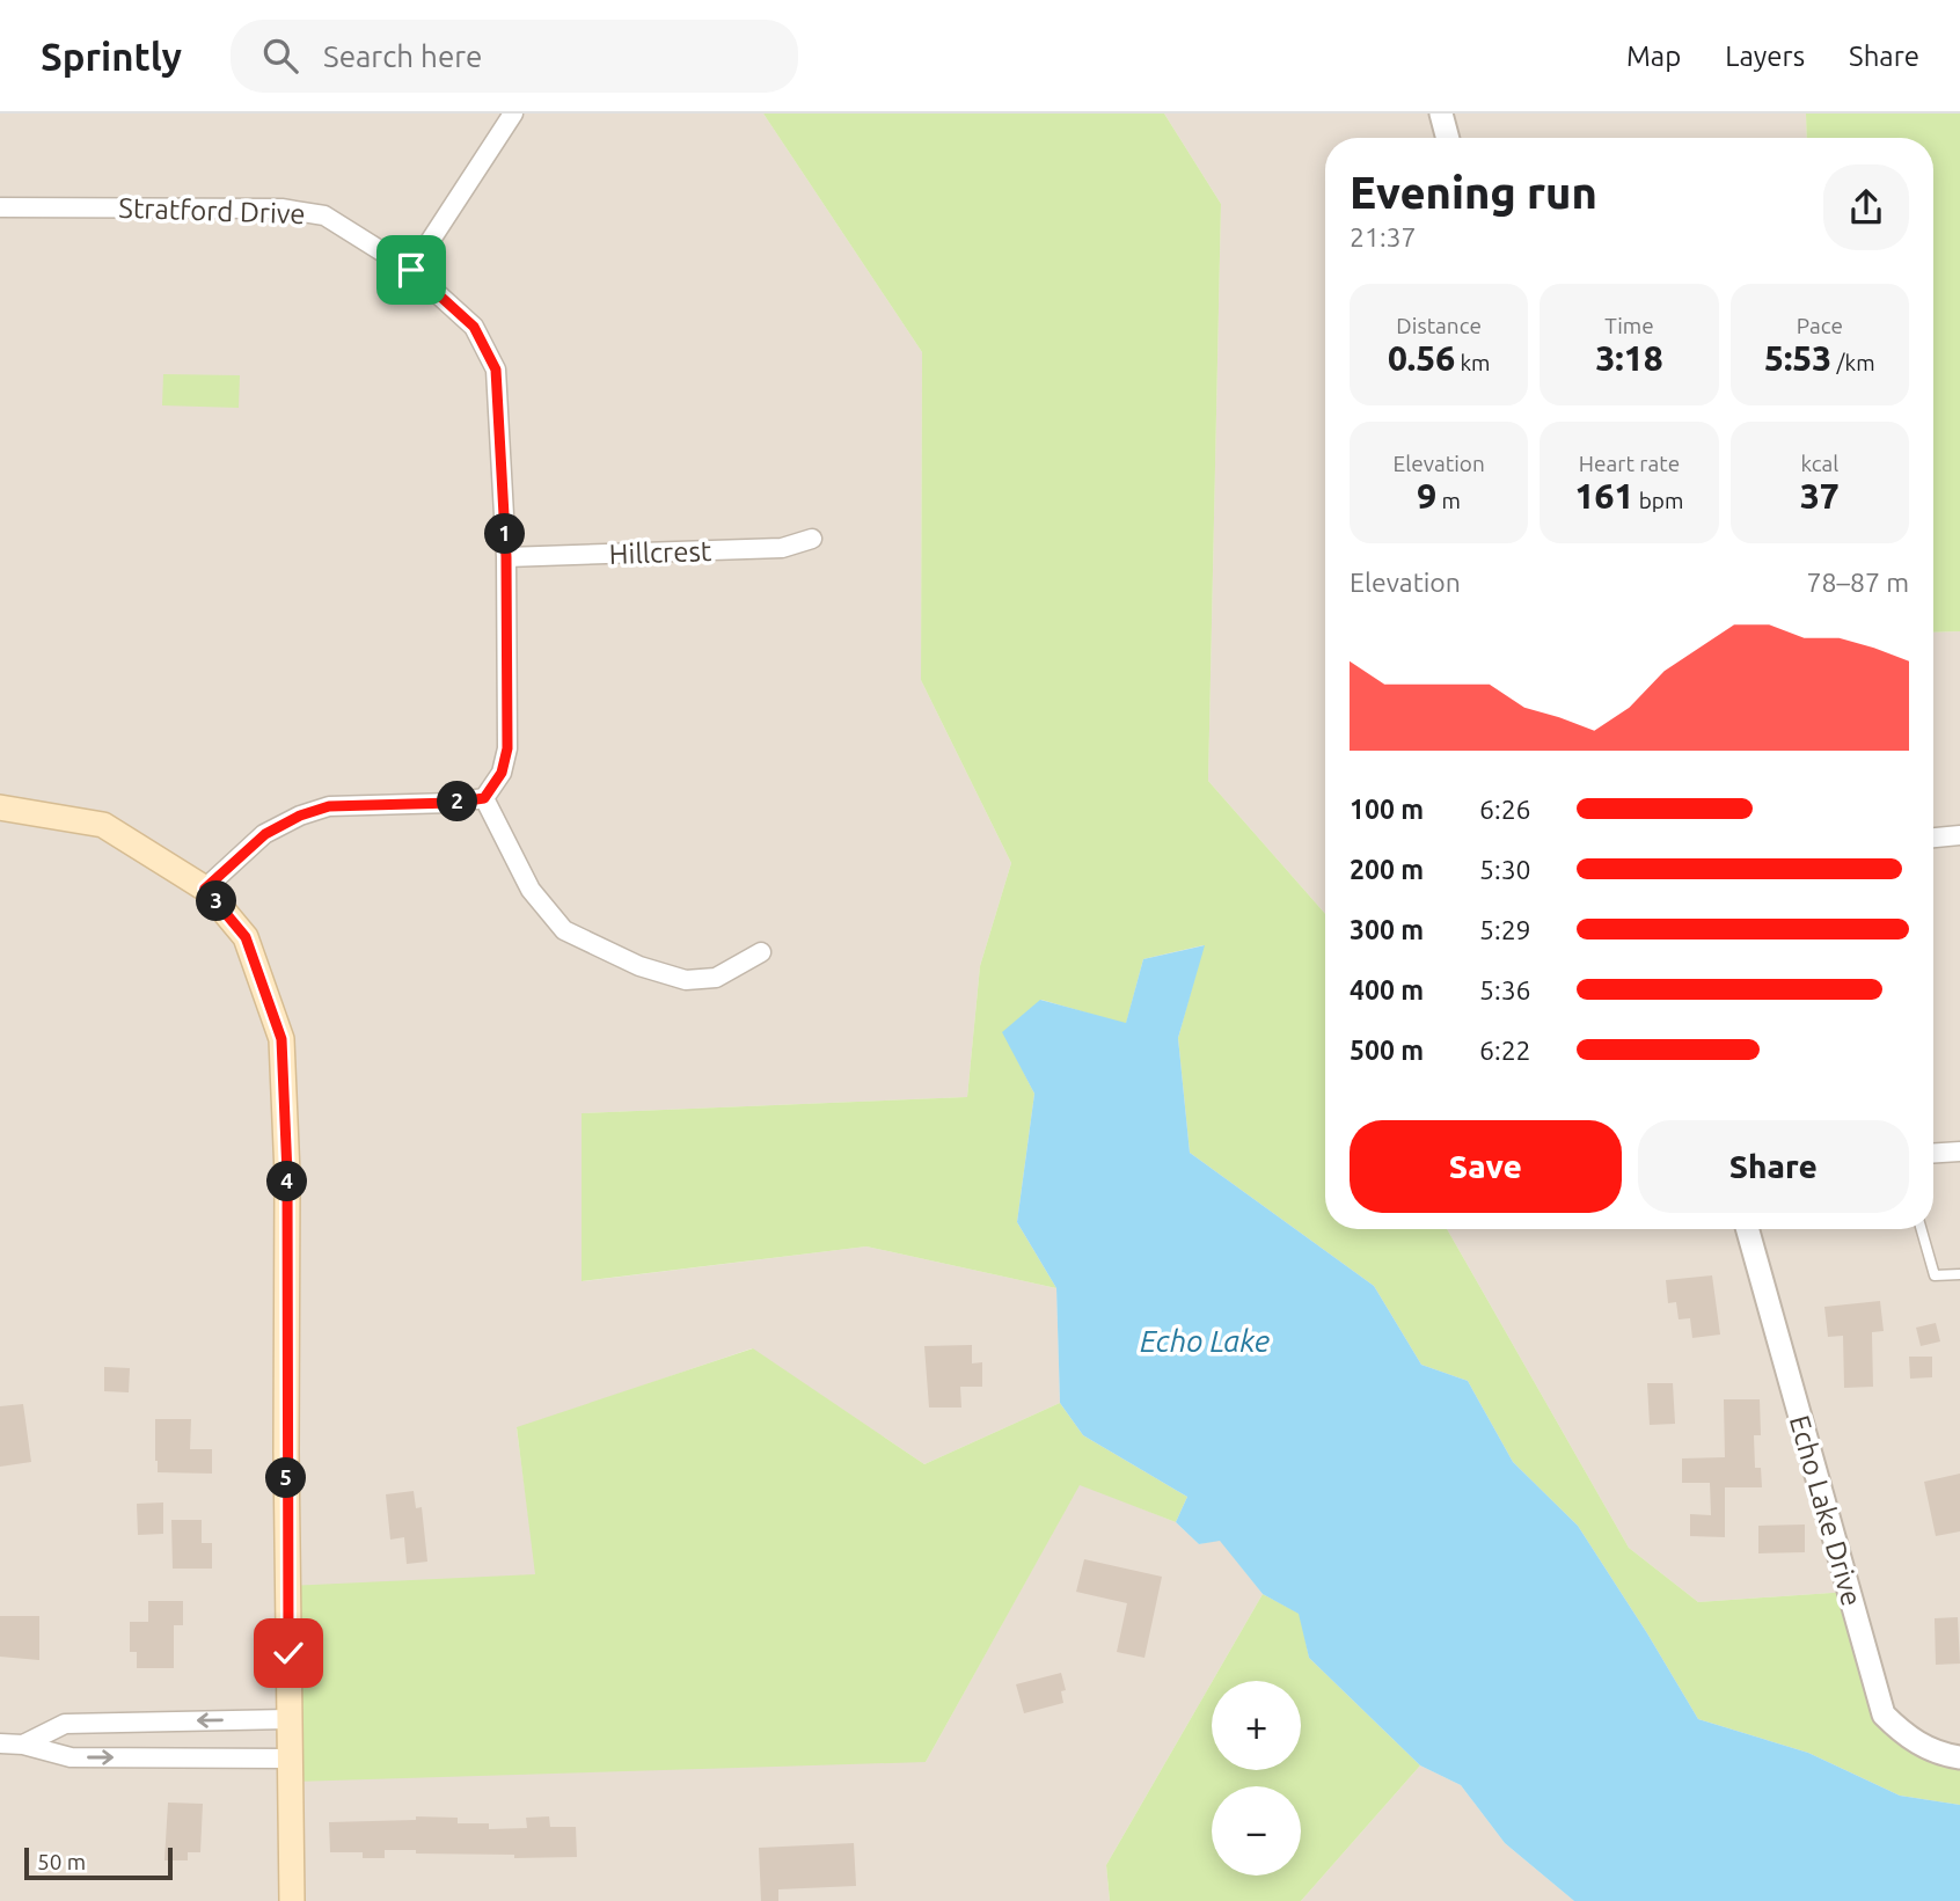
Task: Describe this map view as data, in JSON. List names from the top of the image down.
{
  "streets": {
    "street": ["Stratford Drive", "Hillcrest", "Echo Lake Drive"]
  },
  "crossings": [
    ["Stratford Drive", "Hillcrest"]
  ],
  "water": ["Echo Lake"],
  "scale_bar": "50 m",
  "page": {
    "header": "Sprintly",
    "search": "Search here",
    "nav": ["Map", "Layers", "Share"],
    "heading": ["Evening run", "21:37"],
    "stats": [
      ["Distance", "0.56 km"],
      ["Time", "3:18"],
      ["Pace", "5:53 /km"],
      ["Elevation", "9 m"],
      ["Heart rate", "161 bpm"],
      ["kcal", "37"]
    ],
    "pins": [
      "1",
      "2",
      "3",
      "4",
      "5"
    ],
    "chart": ["Elevation", "78–87 m"],
    "list": [
      {
        "name": "100 m",
        "note": "6:26"
      },
      {
        "name": "200 m",
        "note": "5:30"
      },
      {
        "name": "300 m",
        "note": "5:29"
      },
      {
        "name": "400 m",
        "note": "5:36"
      },
      {
        "name": "500 m",
        "note": "6:22"
      }
    ],
    "buttons": ["Save", "Share"],
    "map_buttons": ["+", "−"],
    "scale": "50 m"
  }
}
